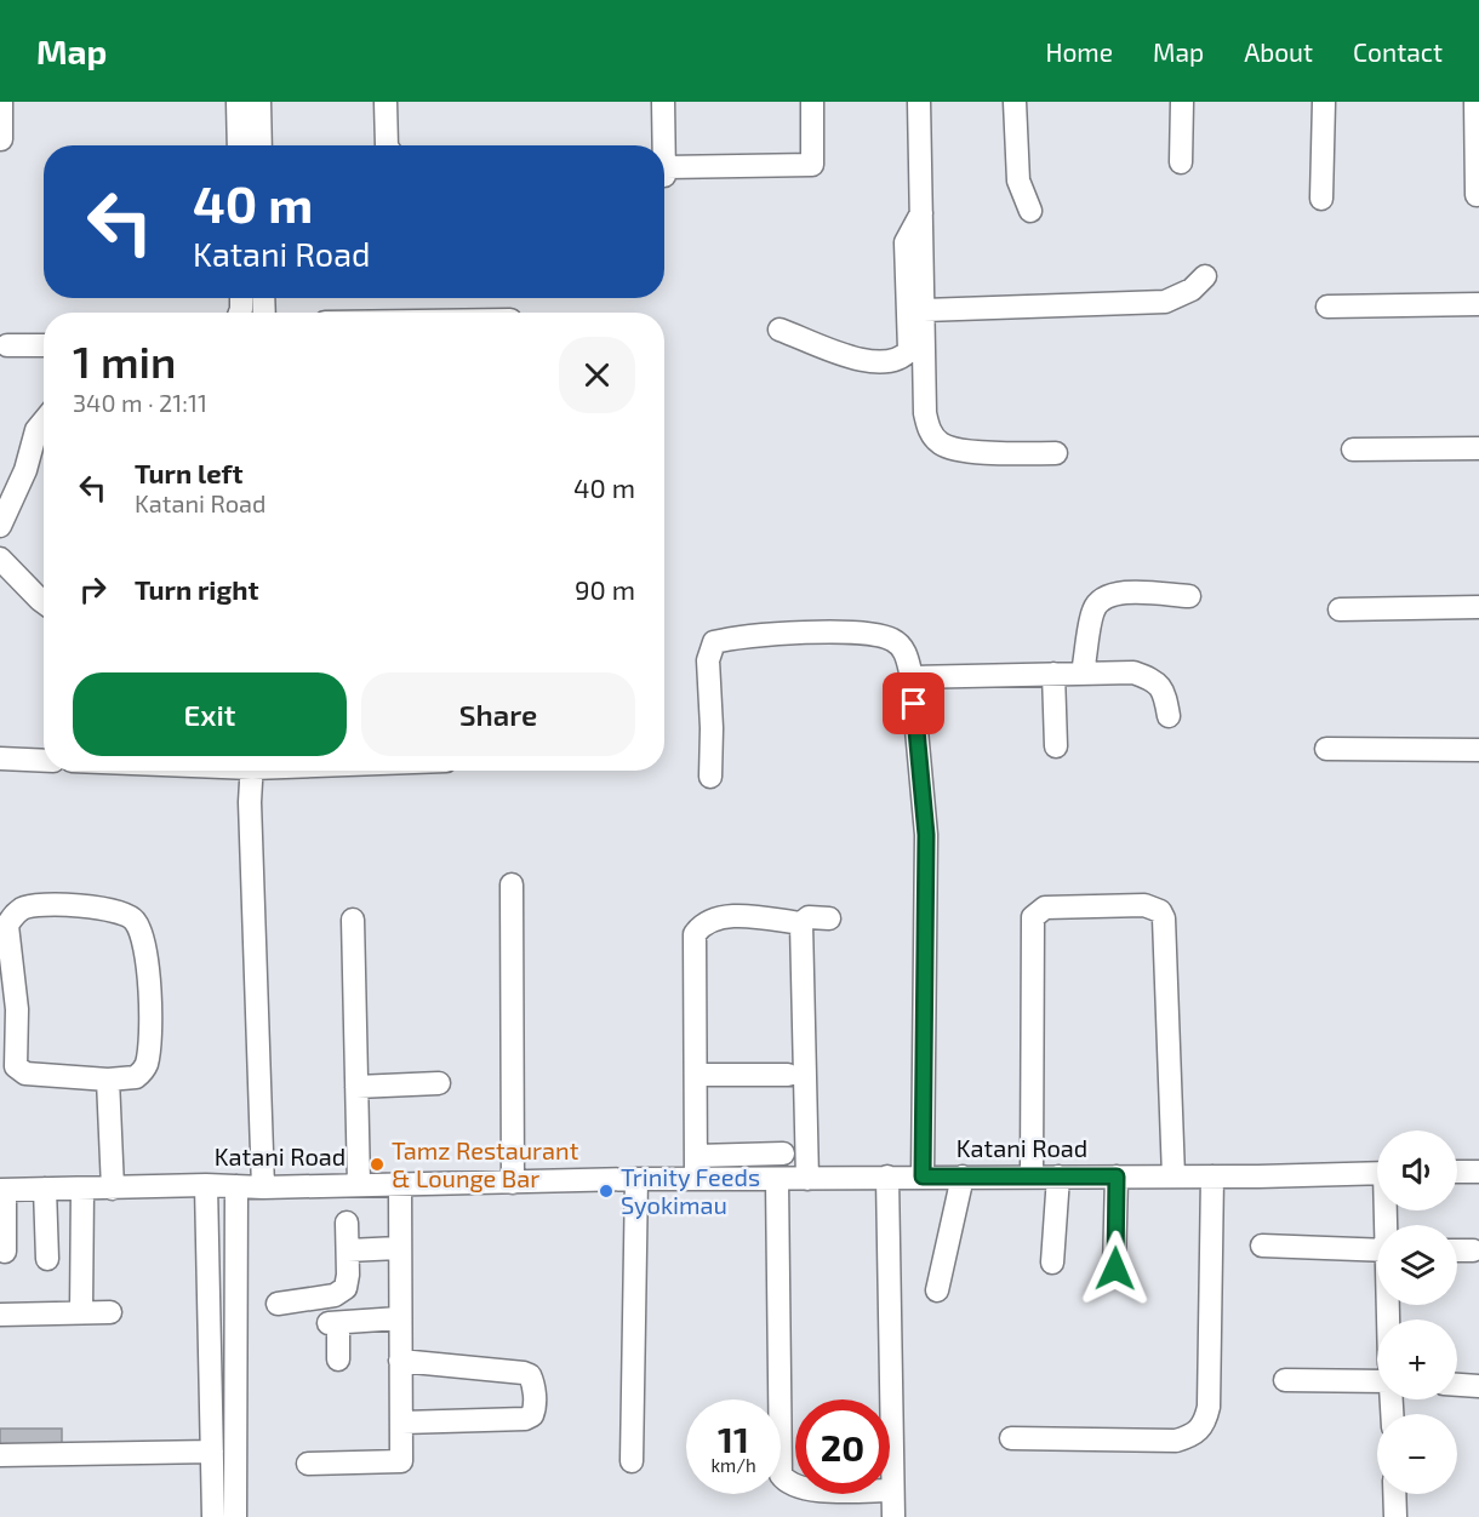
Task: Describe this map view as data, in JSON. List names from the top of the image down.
{
  "streets": {
    "street": ["Katani Road"]
  },
  "places": ["Tamz Restaurant & Lounge Bar", "Trinity Feeds Syokimau"],
  "page": {
    "header": "Map",
    "nav": [
      "Home",
      "Map",
      "About",
      "Contact"
    ],
    "turn": ["40 m", "Katani Road"],
    "heading": ["1 min", "340 m · 21:11"],
    "list": [
      {
        "name": "Turn left",
        "note": "Katani Road",
        "value": "40 m"
      },
      {
        "name": "Turn right",
        "value": "90 m"
      }
    ],
    "buttons": ["Exit", "Share"],
    "map_buttons": ["+", "−"],
    "speed": "11 km/h",
    "limit": "20"
  }
}
